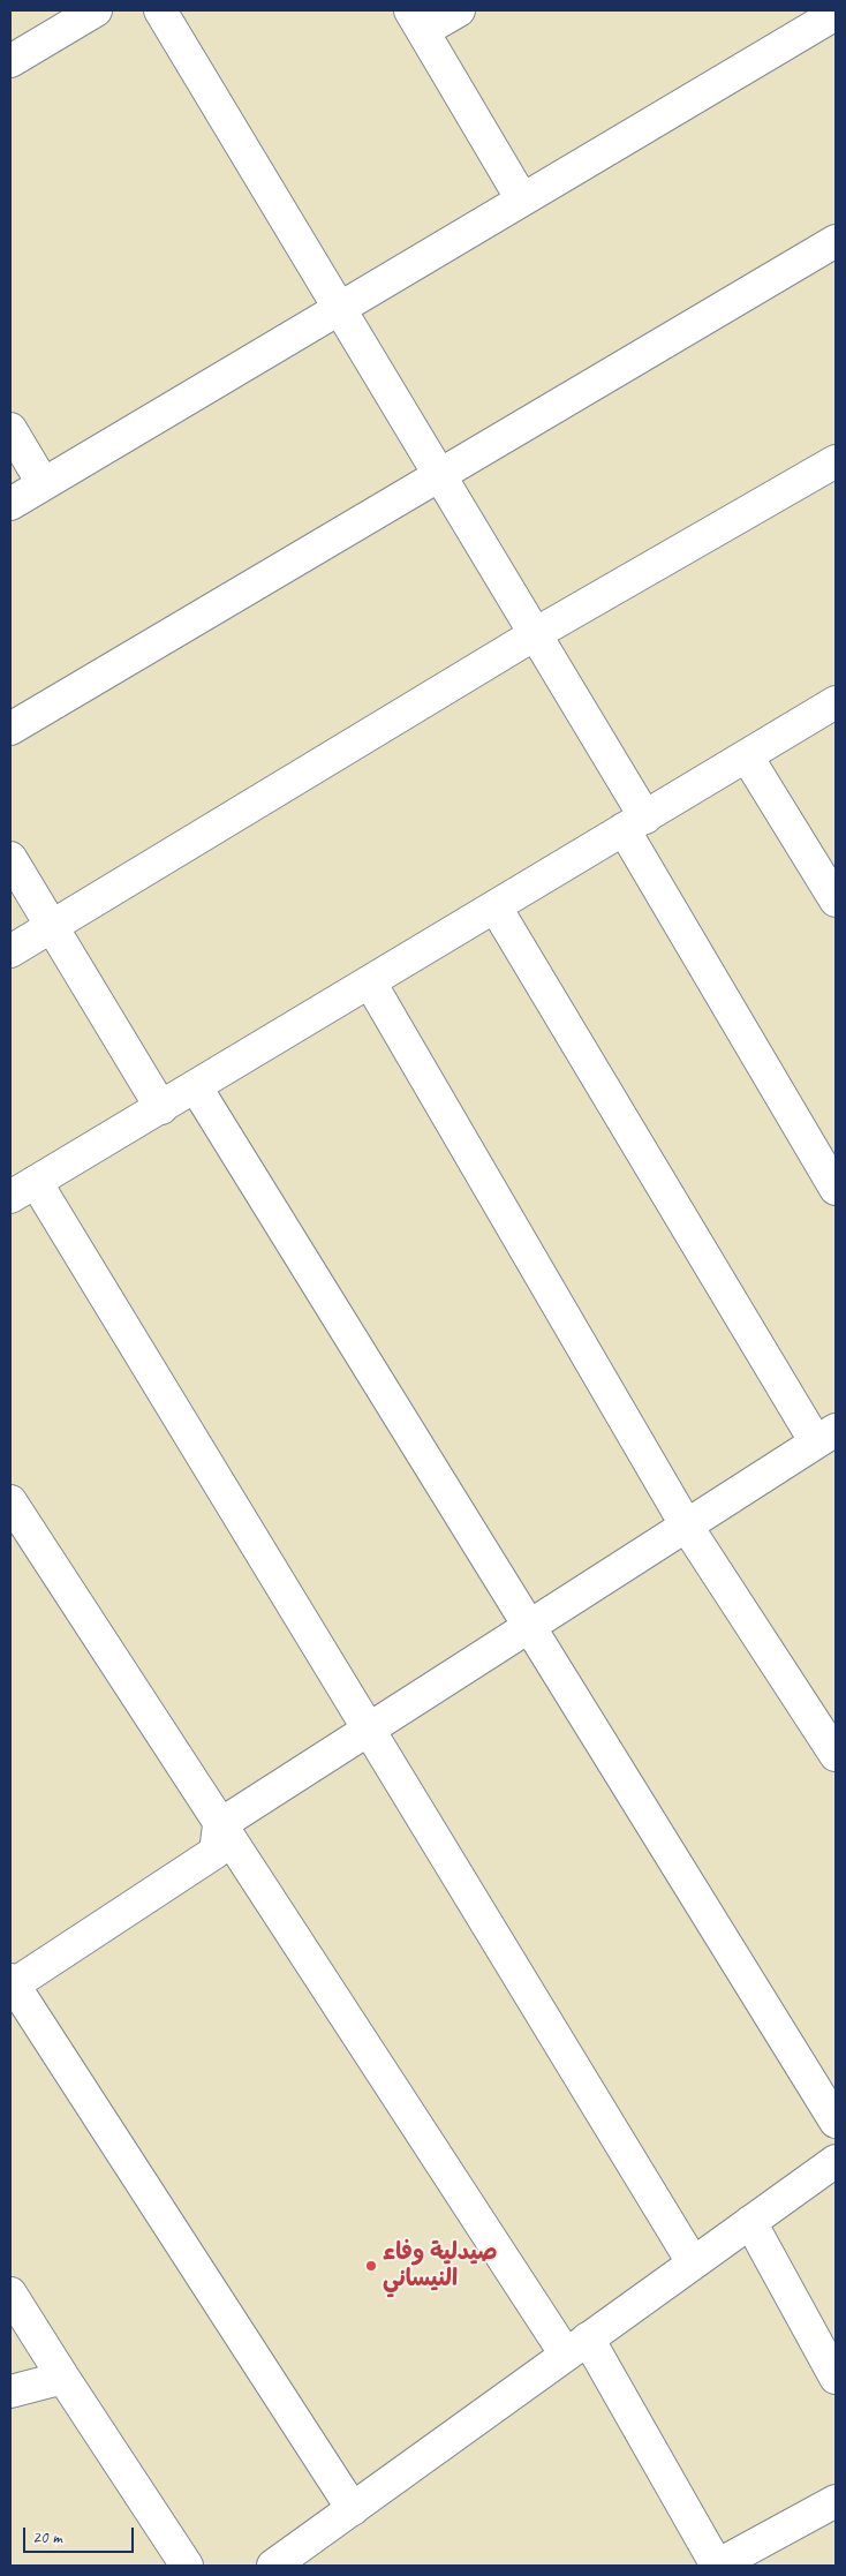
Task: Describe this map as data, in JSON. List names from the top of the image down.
{
  "places": ["صيدلية وفاء النيساني"],
  "scale_bar": "20 m"
}
